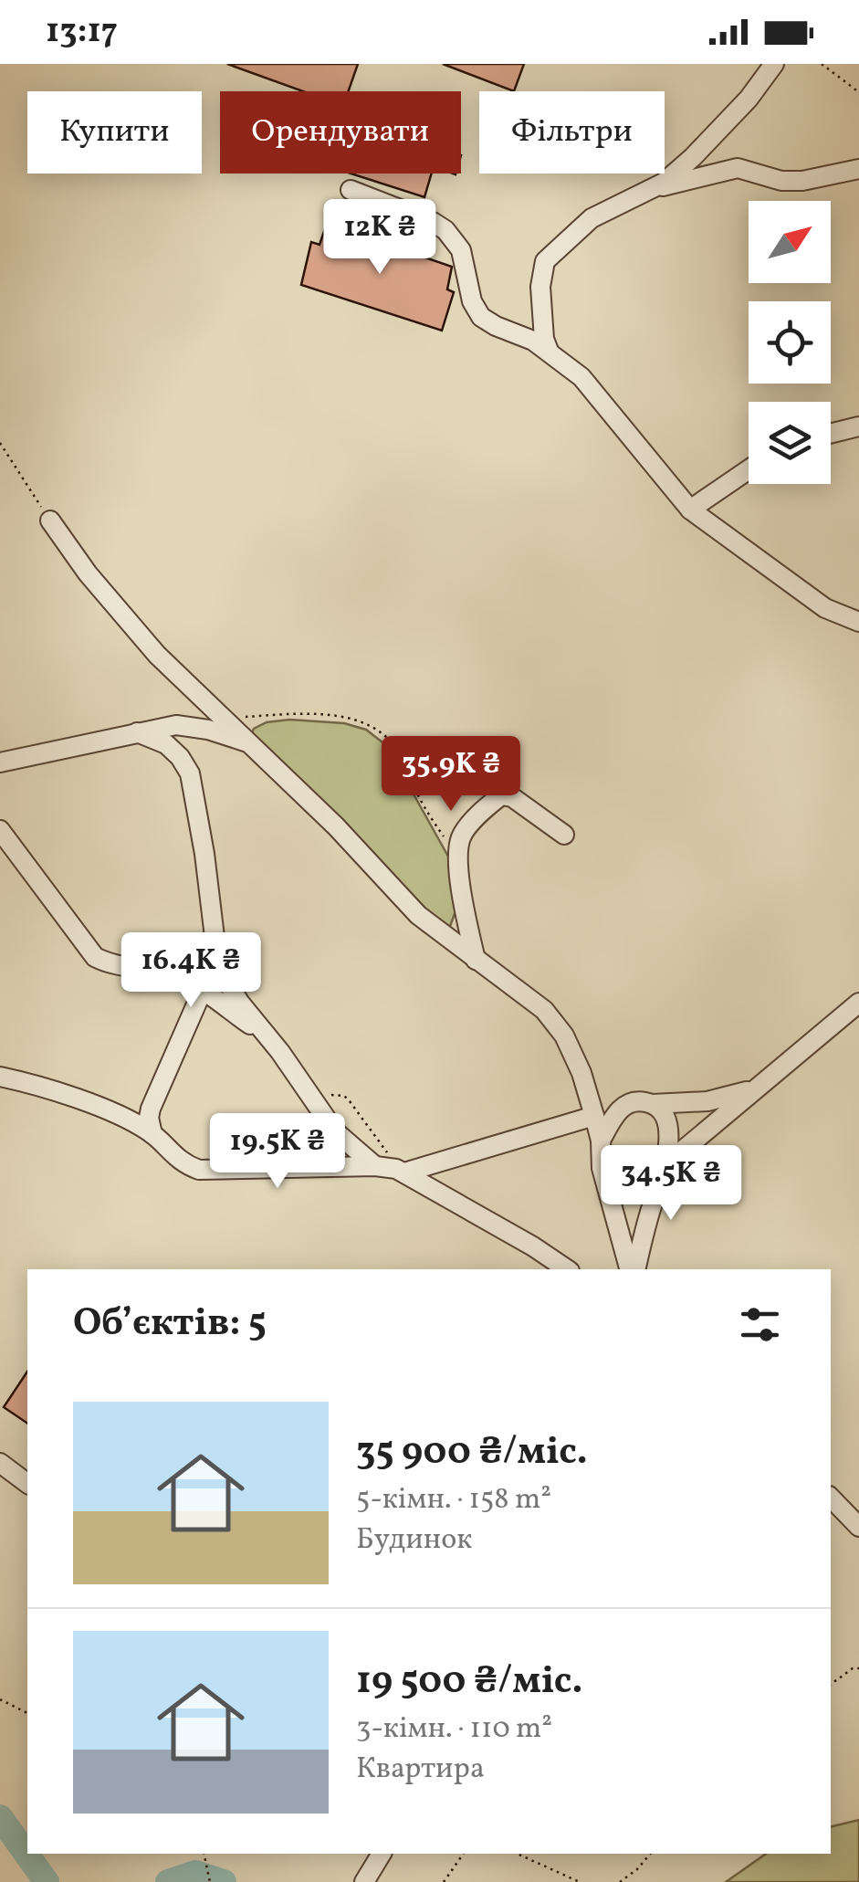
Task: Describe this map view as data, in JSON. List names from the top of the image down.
{
  "north": "top right",
  "page": {
    "status": "13:17",
    "chip": ["Купити", "Орендувати", "Фільтри"],
    "price": [
      "12K ₴",
      "35.9K ₴",
      "16.4K ₴",
      "19.5K ₴",
      "34.5K ₴"
    ],
    "heading": "Об’єктів: 5",
    "list": [
      {
        "name": "35 900 ₴/міс.",
        "note": "5-кімн. · 158 m² · Будинок"
      },
      {
        "name": "19 500 ₴/міс.",
        "note": "3-кімн. · 110 m² · Квартира"
      }
    ]
  }
}
